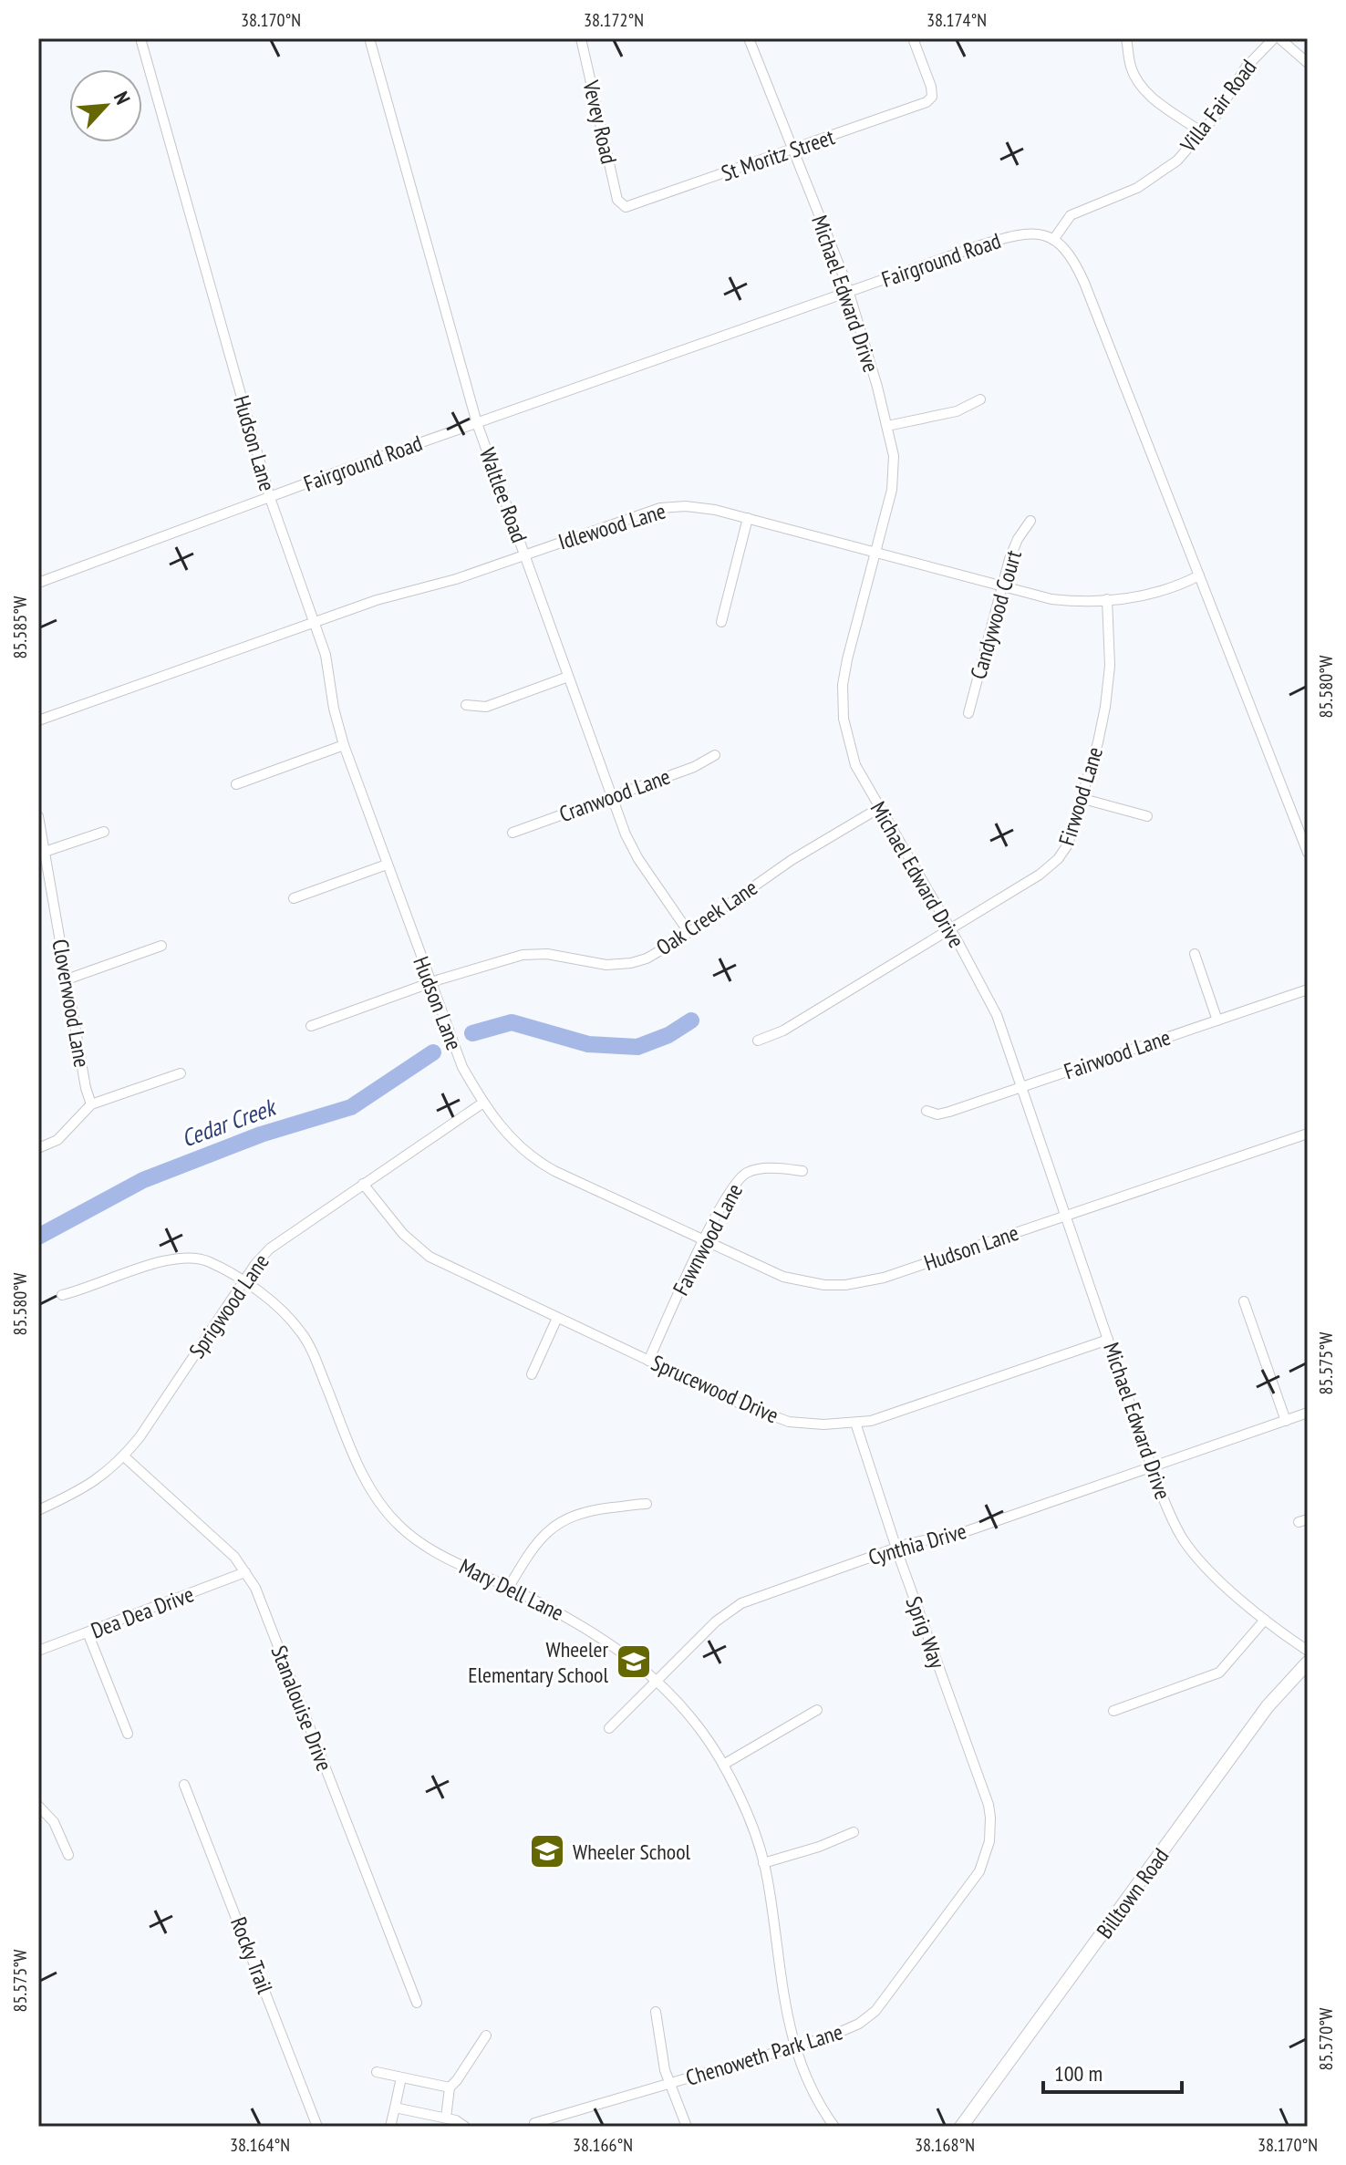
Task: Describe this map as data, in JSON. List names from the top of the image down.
{
  "streets": {
    "main road": ["Billtown Road"],
    "street": [
      "Villa Fair Road",
      "Vevey Road",
      "St Moritz Street",
      "Fairground Road",
      "Michael Edward Drive",
      "Hudson Lane",
      "Waltlee Road",
      "Idlewood Lane",
      "Candywood Court",
      "Cranwood Lane",
      "Firwood Lane",
      "Oak Creek Lane",
      "Cloverwood Lane",
      "Fairwood Lane",
      "Fawnwood Lane",
      "Sprigwood Lane",
      "Sprucewood Drive",
      "Cynthia Drive",
      "Mary Dell Lane",
      "Dea Dea Drive",
      "Sprig Way",
      "Stanalouise Drive",
      "Rocky Trail",
      "Chenoweth Park Lane"
    ]
  },
  "crossings": [
    ["Villa Fair Road", "Fairground Road"],
    ["Vevey Road", "St Moritz Street"],
    ["St Moritz Street", "Michael Edward Drive"],
    ["Fairground Road", "Michael Edward Drive"],
    ["Fairground Road", "Hudson Lane"],
    ["Fairground Road", "Waltlee Road"],
    ["Michael Edward Drive", "Hudson Lane"],
    ["Michael Edward Drive", "Idlewood Lane"],
    ["Michael Edward Drive", "Firwood Lane"],
    ["Michael Edward Drive", "Oak Creek Lane"],
    ["Michael Edward Drive", "Fairwood Lane"],
    ["Michael Edward Drive", "Sprucewood Drive"],
    ["Michael Edward Drive", "Cynthia Drive"],
    ["Hudson Lane", "Idlewood Lane"],
    ["Hudson Lane", "Oak Creek Lane"],
    ["Hudson Lane", "Fawnwood Lane"],
    ["Hudson Lane", "Sprigwood Lane"],
    ["Waltlee Road", "Idlewood Lane"],
    ["Waltlee Road", "Cranwood Lane"],
    ["Waltlee Road", "Oak Creek Lane"],
    ["Idlewood Lane", "Candywood Court"],
    ["Idlewood Lane", "Firwood Lane"],
    ["Fawnwood Lane", "Sprucewood Drive"],
    ["Sprigwood Lane", "Sprucewood Drive"],
    ["Sprigwood Lane", "Mary Dell Lane"],
    ["Sprigwood Lane", "Stanalouise Drive"],
    ["Sprucewood Drive", "Sprig Way"],
    ["Cynthia Drive", "Mary Dell Lane"],
    ["Cynthia Drive", "Sprig Way"],
    ["Mary Dell Lane", "Chenoweth Park Lane"],
    ["Dea Dea Drive", "Stanalouise Drive"],
    ["Sprig Way", "Chenoweth Park Lane"]
  ],
  "water": ["Cedar Creek"],
  "places": {
    "school or university": ["Wheeler Elementary School", "Wheeler School"]
  },
  "scale_bar": "100 m",
  "north": "top right",
  "coordinates": [
    "38.170°N",
    "38.172°N",
    "38.174°N",
    "85.585°W",
    "85.580°W",
    "85.575°W",
    "85.570°W",
    "38.164°N",
    "38.166°N",
    "38.168°N"
  ]
}
